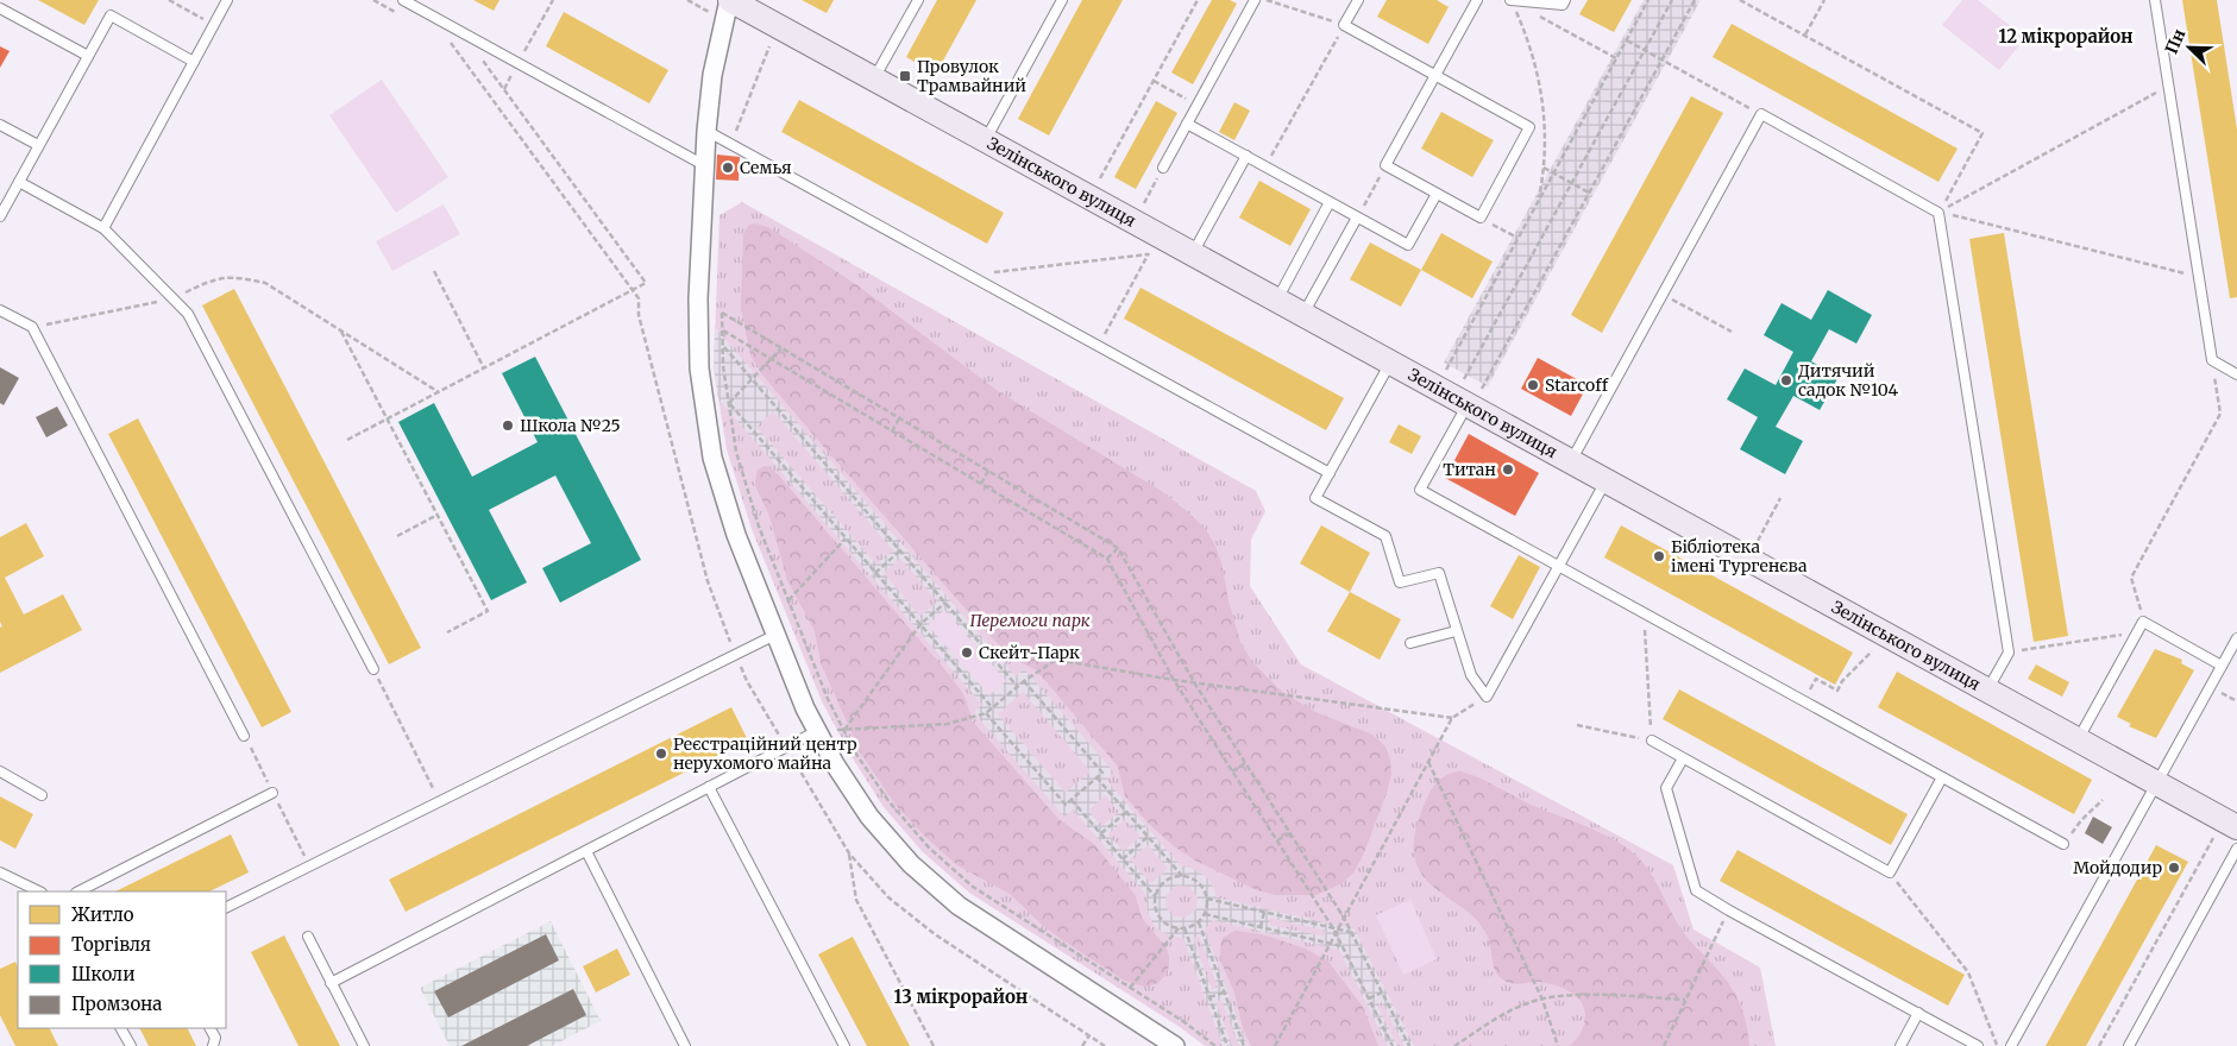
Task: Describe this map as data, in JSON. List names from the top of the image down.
{
  "streets": {
    "street": ["Зелінського вулиця"]
  },
  "districts": ["12 мікрорайон", "13 мікрорайон"],
  "parks": ["Перемоги парк"],
  "places": {
    "transit": ["Провулок Трамвайний"],
    "other": [
      "Семья",
      "Дитячий садок №104",
      "Starcoff",
      "Школа №25",
      "Титан",
      "Бібліотека імені Тургенєва",
      "Скейт-Парк",
      "Реєстраційний центр нерухомого майна",
      "Мойдодир"
    ]
  },
  "legend": [
    "Житло",
    "Торгівля",
    "Школи",
    "Промзона"
  ],
  "north": "top left"
}
